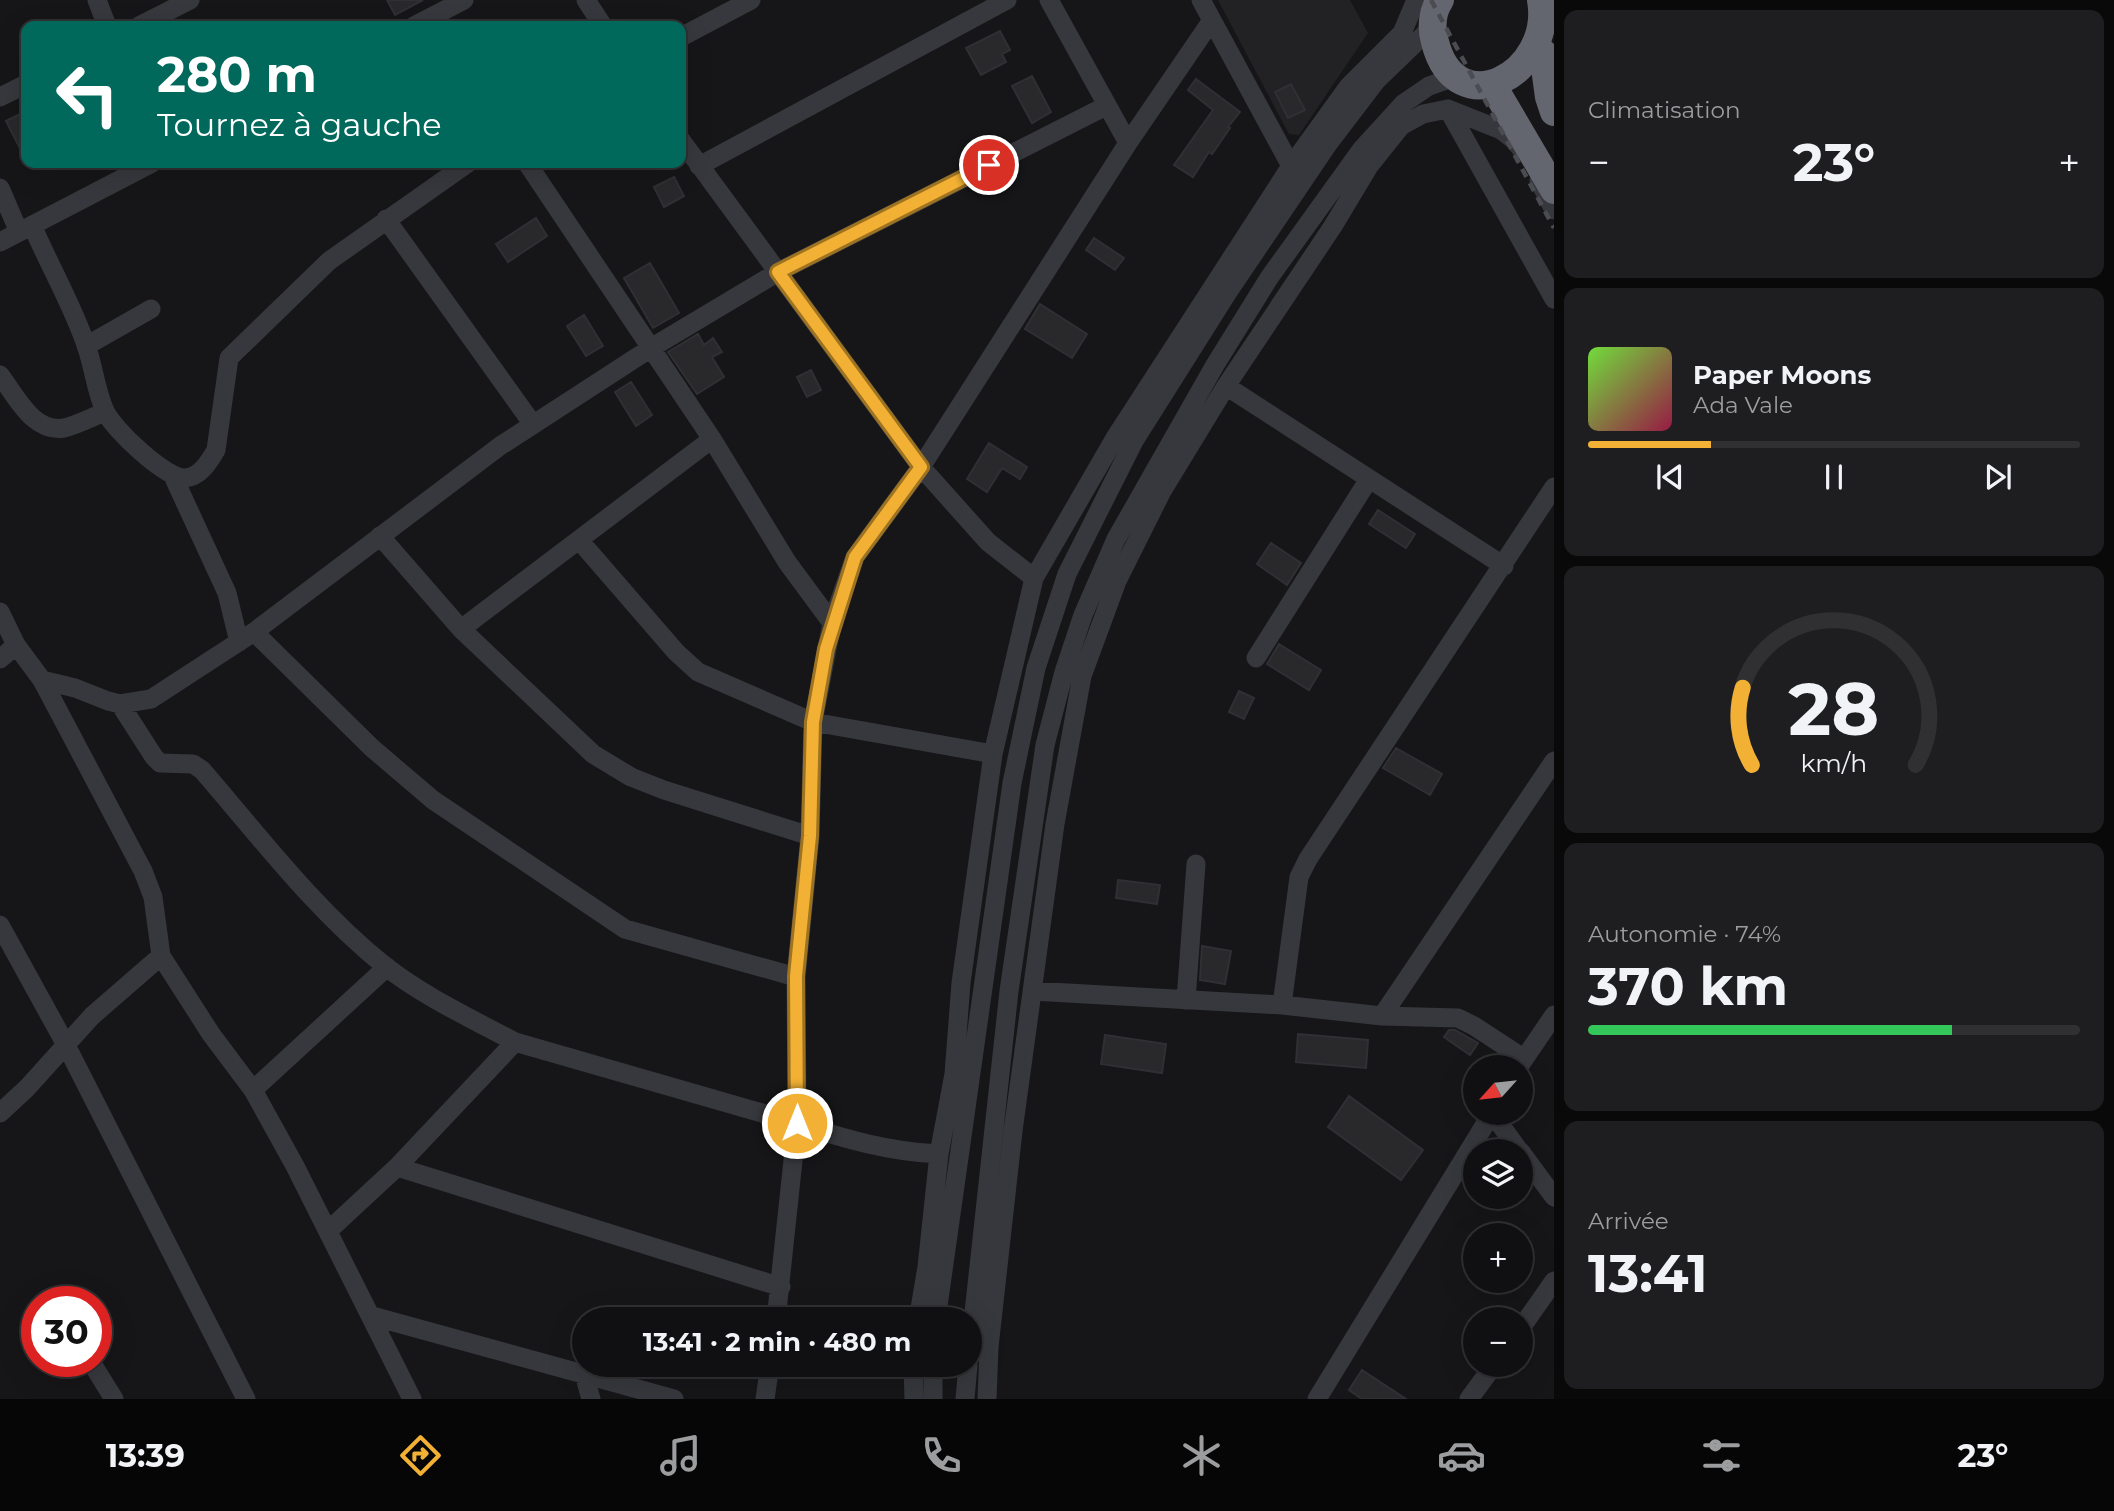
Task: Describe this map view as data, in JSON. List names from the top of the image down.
{
  "north": "bottom left",
  "page": {
    "tile": [
      "Climatisation",
      ["Autonomie · 74%", "370 km"],
      ["Arrivée", "13:41"]
    ],
    "turn": ["280 m", "Tournez à gauche"],
    "heat": ["−", "23°", "+"],
    "song": ["Paper Moons", "Ada Vale"],
    "map_buttons": ["+", "−"],
    "limit": "30",
    "trip": "13:41 · 2 min · 480 m",
    "tabs": ["13:39", "23°"],
    "gauge": ["28", "km/h"]
  }
}
